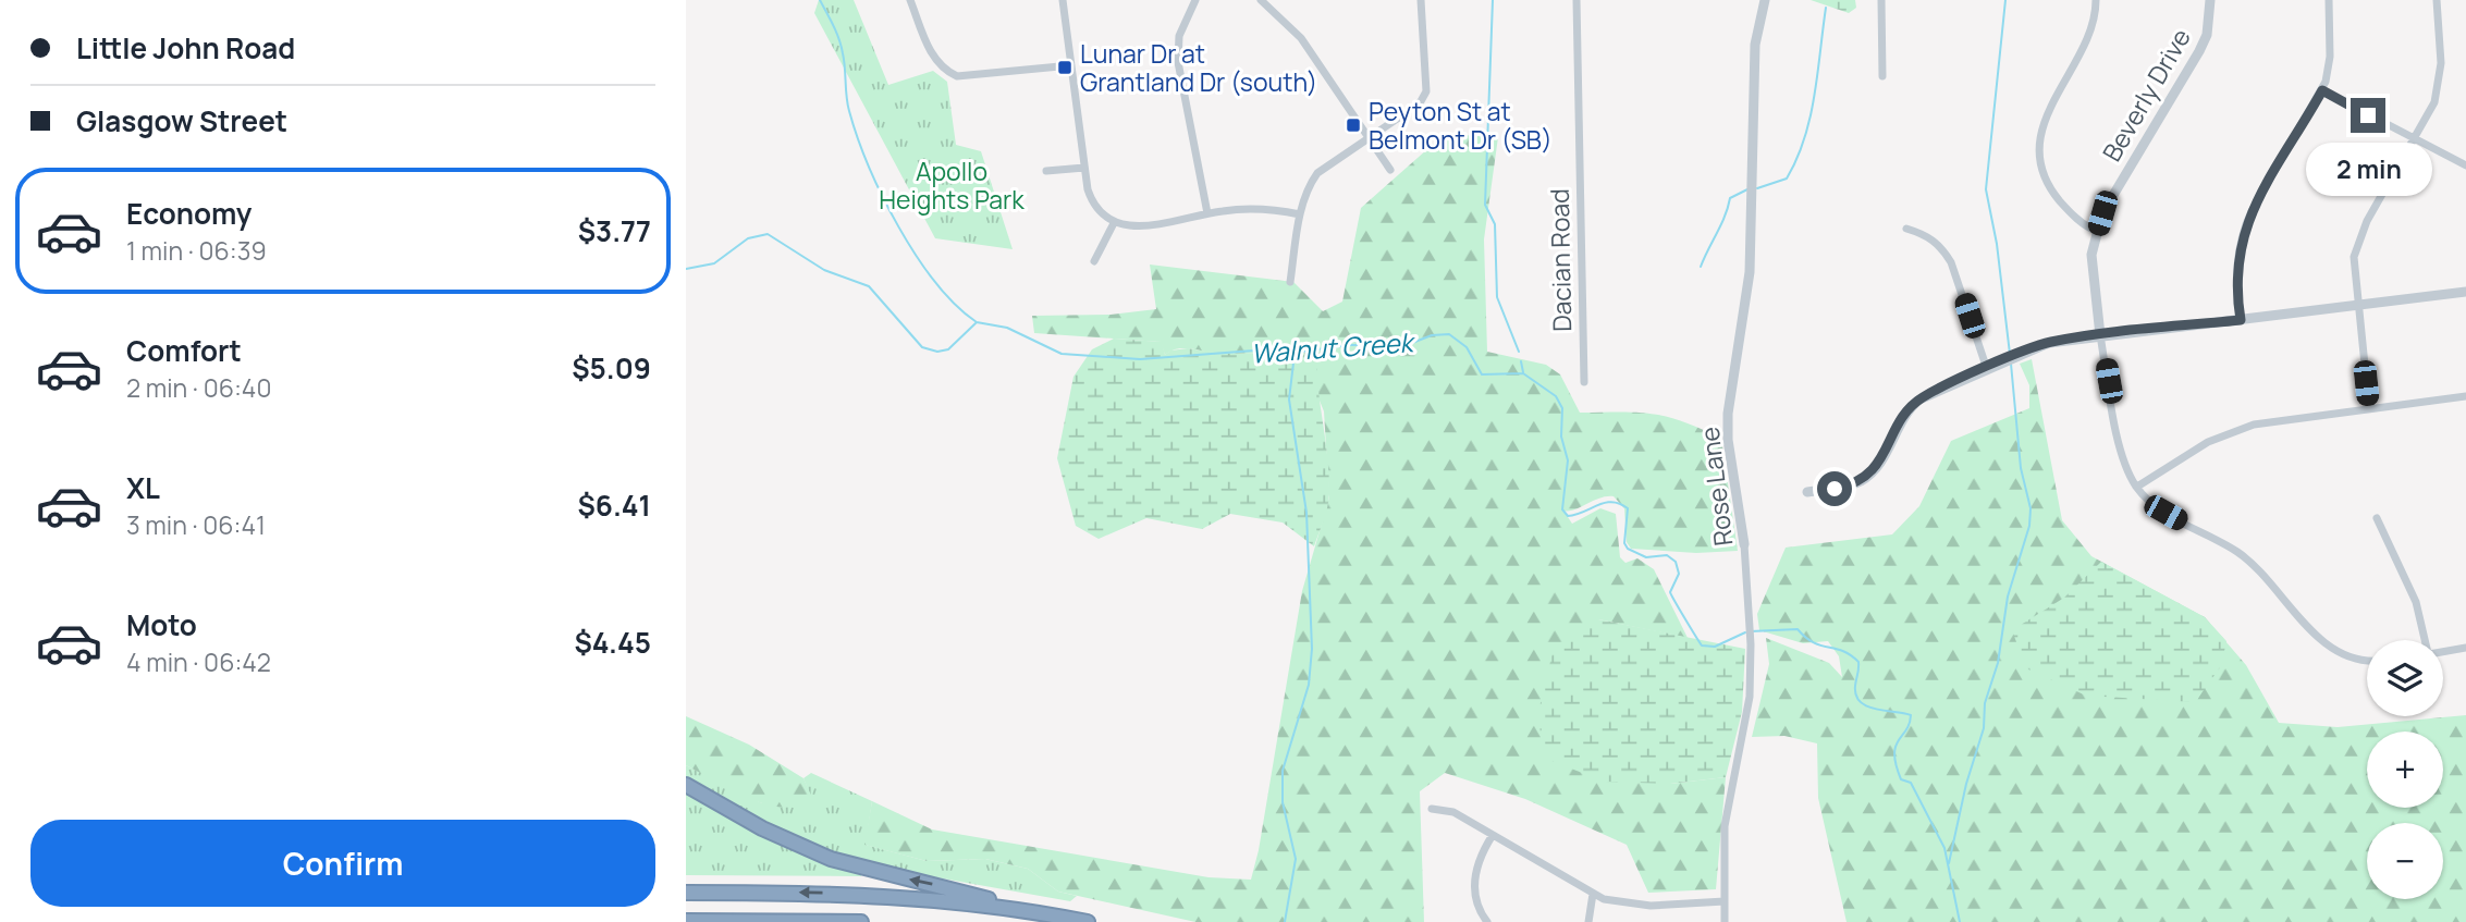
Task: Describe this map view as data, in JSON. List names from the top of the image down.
{
  "streets": {
    "street": ["Beverly Drive", "Dacian Road", "Rose Lane"]
  },
  "water": ["Walnut Creek"],
  "parks": ["Apollo Heights Park"],
  "places": {
    "transit": ["Lunar Dr at Grantland Dr (south)", "Peyton St at Belmont Dr (SB)"]
  },
  "page": {
    "banner": ["Little John Road", "Glasgow Street"],
    "bubble": "2 min",
    "list": [
      {
        "name": "Economy",
        "note": "1 min · 06:39",
        "value": "$3.77"
      },
      {
        "name": "Comfort",
        "note": "2 min · 06:40",
        "value": "$5.09"
      },
      {
        "name": "XL",
        "note": "3 min · 06:41",
        "value": "$6.41"
      },
      {
        "name": "Moto",
        "note": "4 min · 06:42",
        "value": "$4.45"
      }
    ],
    "map_buttons": ["+", "−"],
    "buttons": "Confirm"
  }
}
